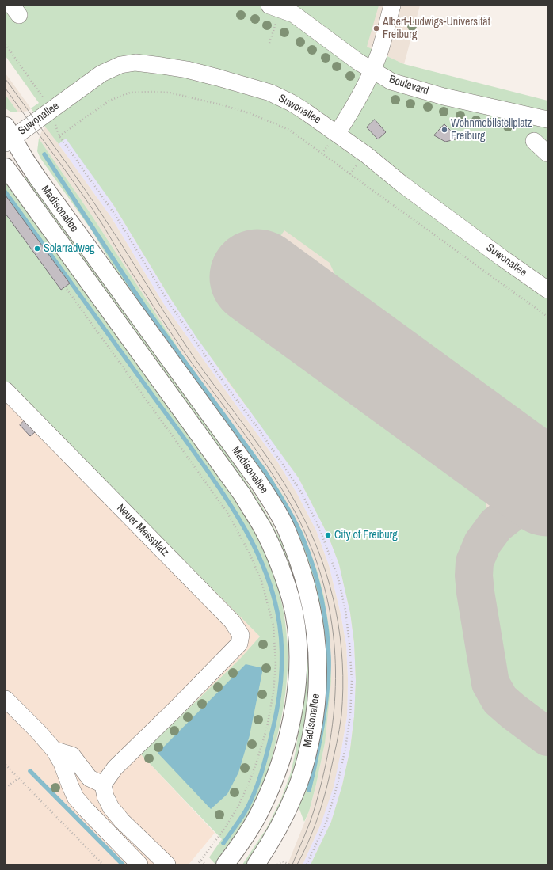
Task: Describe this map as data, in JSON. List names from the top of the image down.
{
  "streets": {
    "main road": ["Madisonallee"],
    "street": ["Boulevard", "Suwonallee", "Neuer Messplatz"]
  },
  "crossings": [
    ["Suwonallee", "Madisonallee"]
  ],
  "places": [
    "Albert-Ludwigs-Universität Freiburg",
    "Wohnmobilstellplatz Freiburg",
    "Solarradweg",
    "City of Freiburg"
  ]
}
